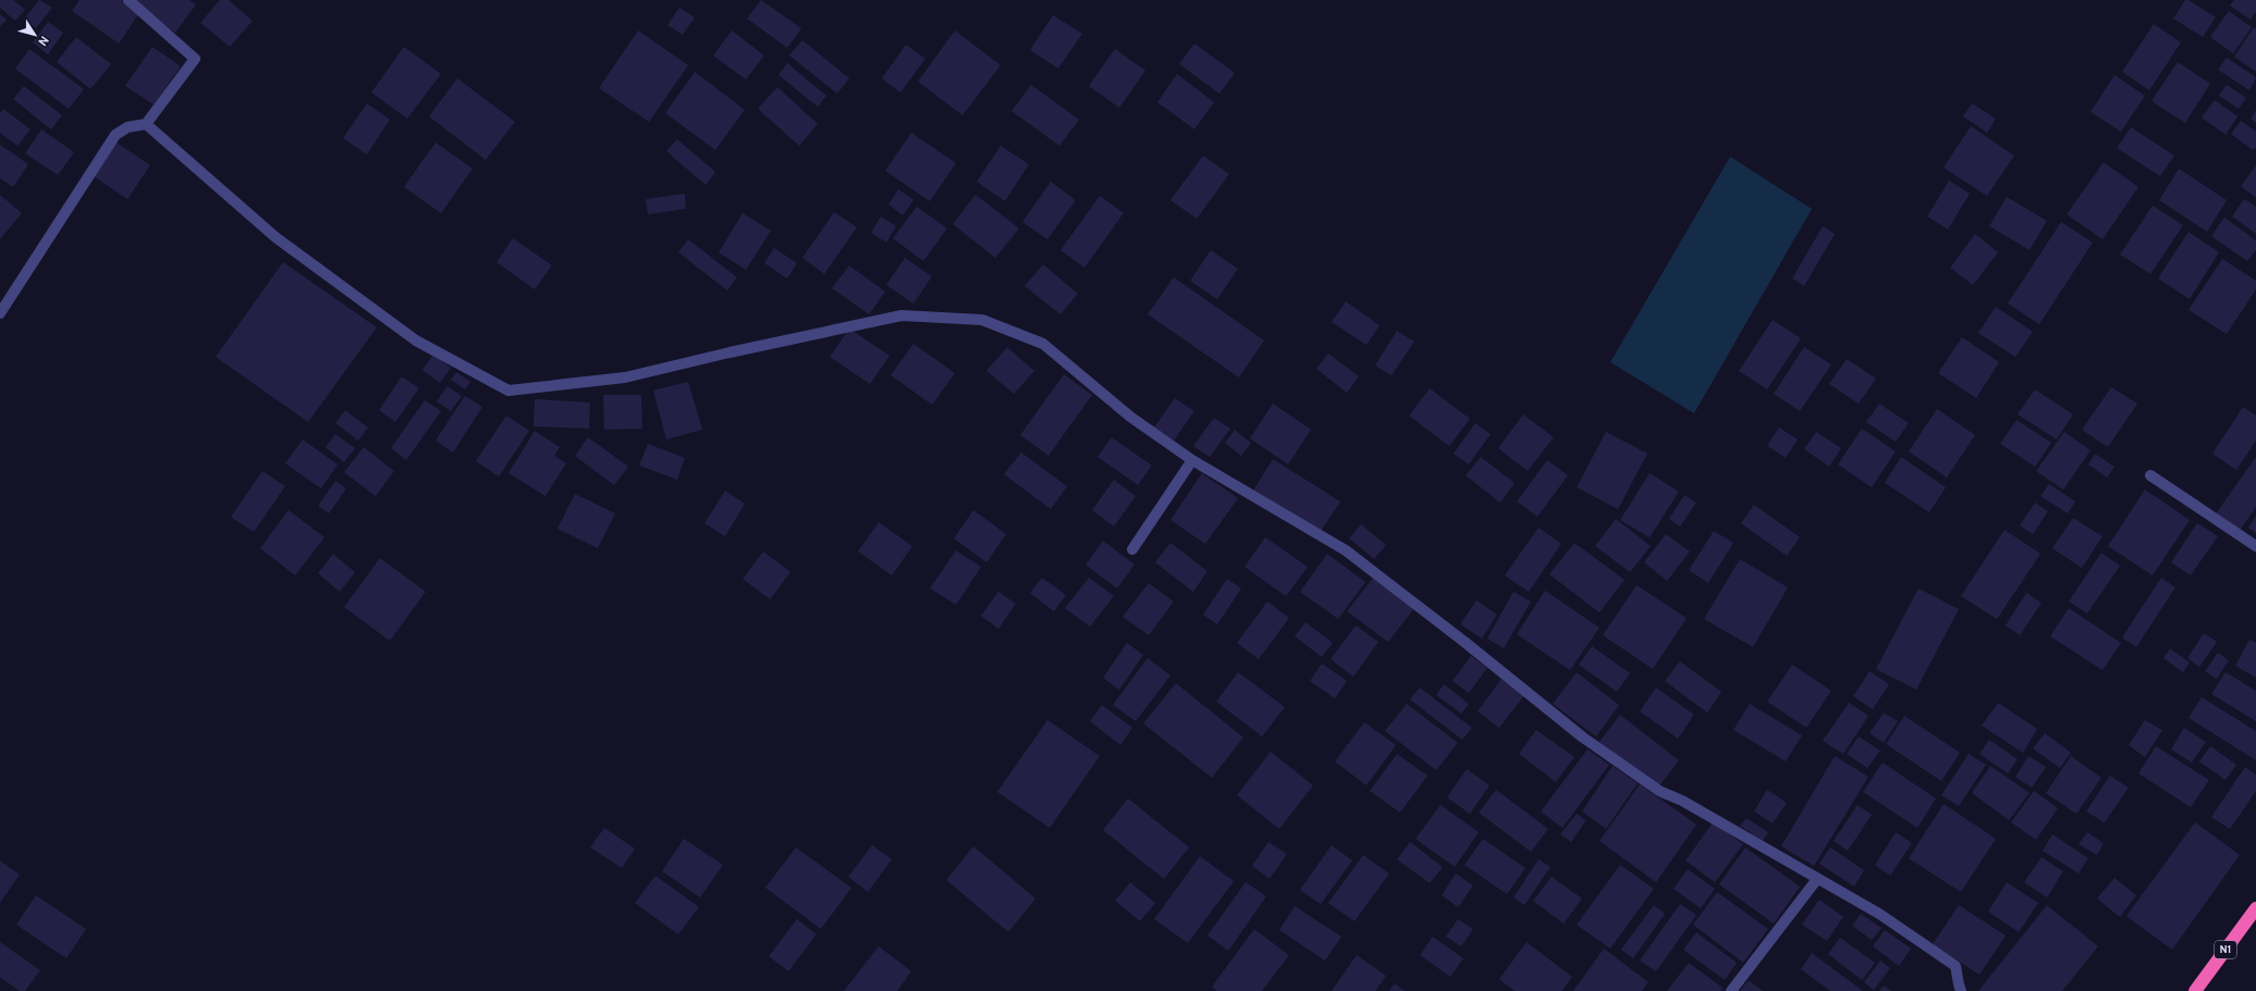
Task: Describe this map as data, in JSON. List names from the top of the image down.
{
  "streets": {
    "highway": ["N1"]
  },
  "north": "bottom right"
}
